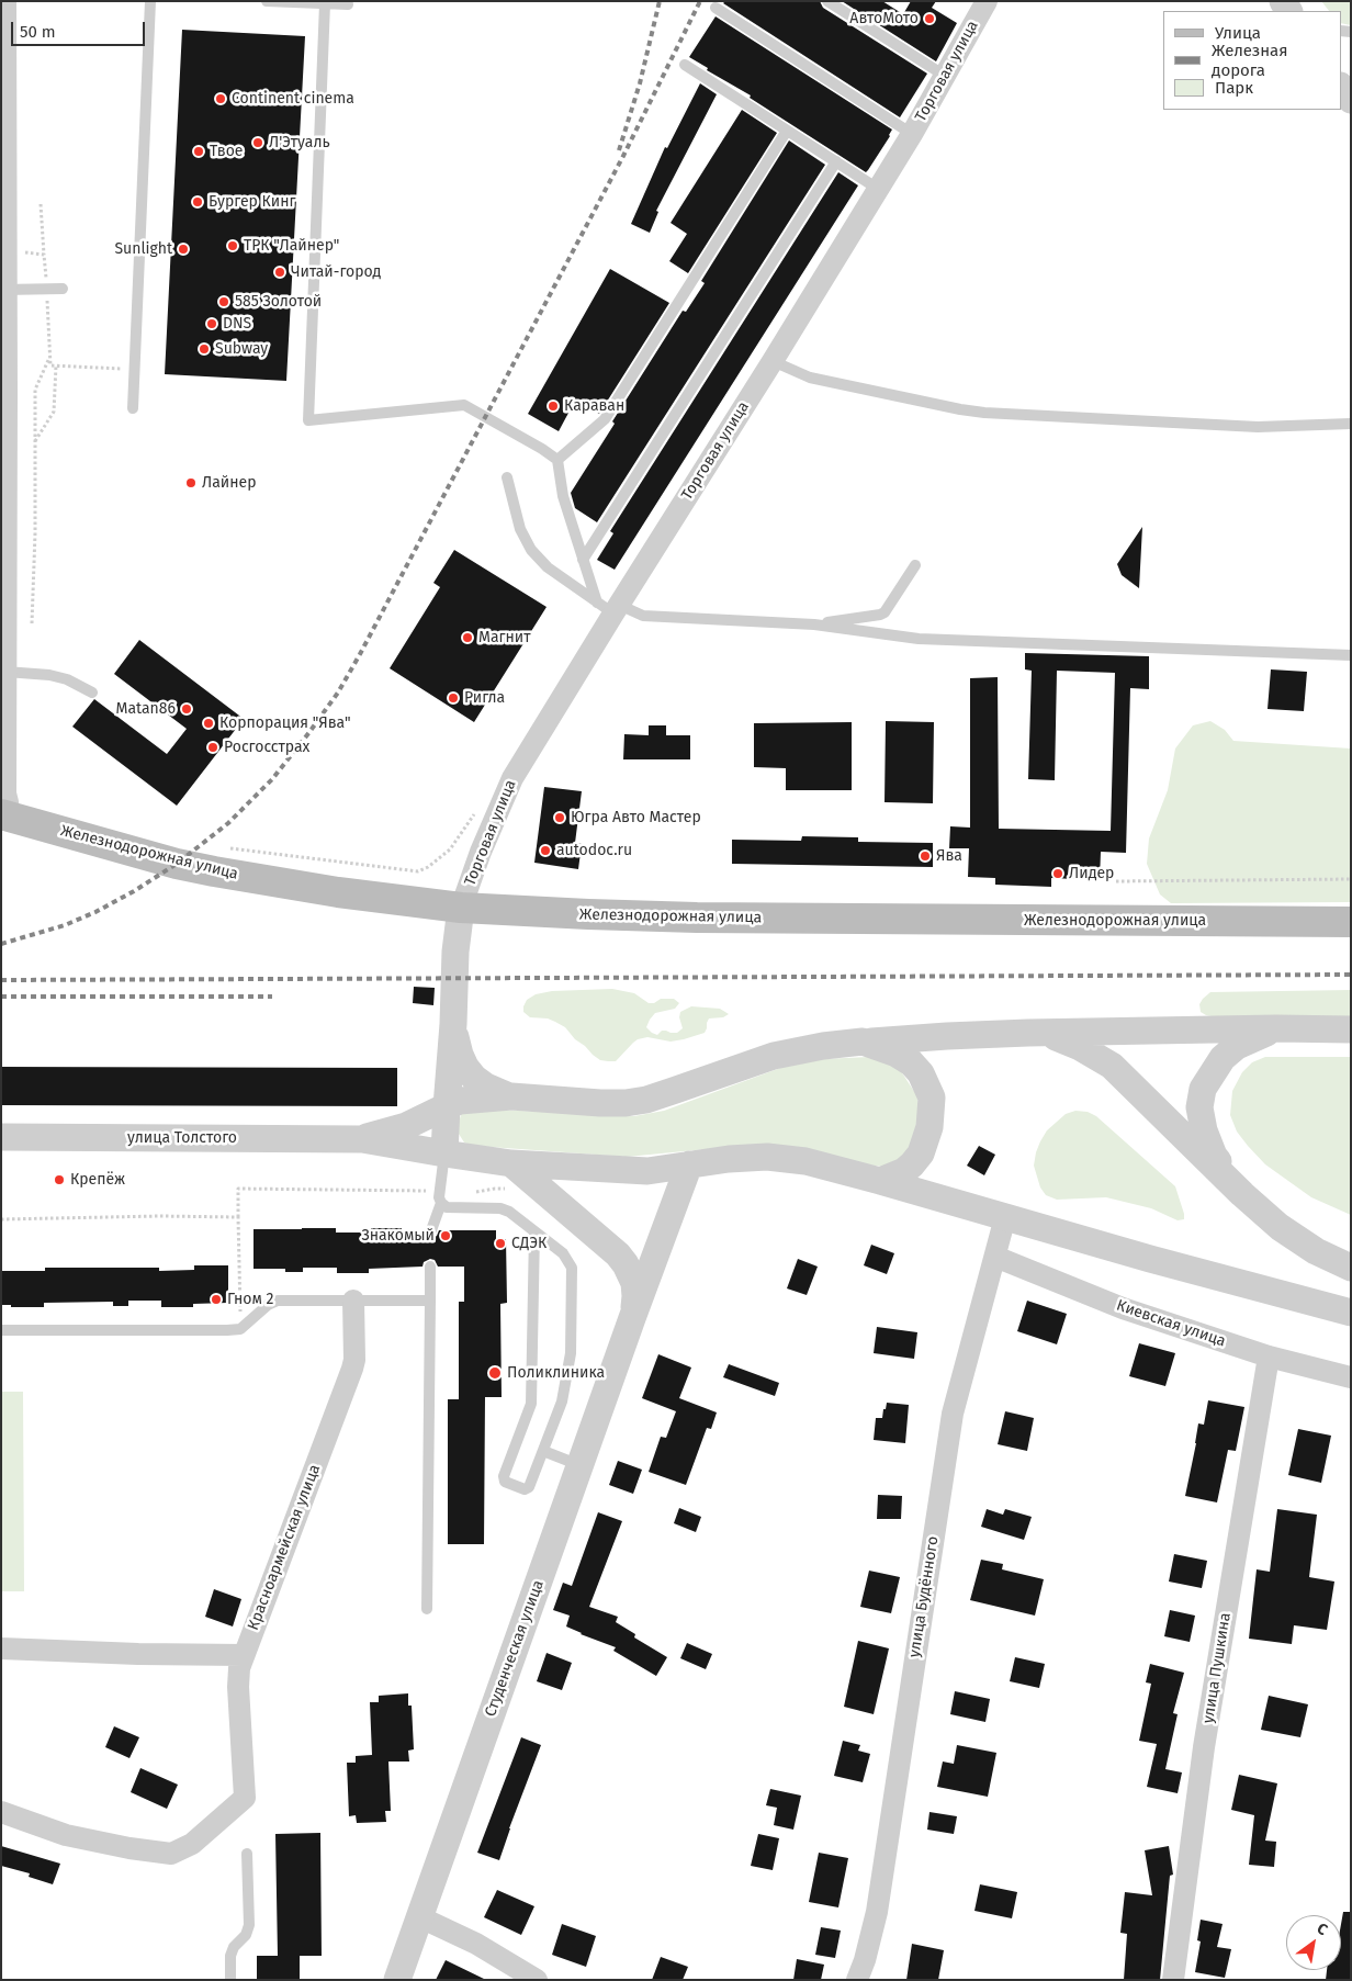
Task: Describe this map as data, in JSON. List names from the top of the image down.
{
  "streets": {
    "main road": ["Железнодорожная улица"],
    "street": [
      "Торговая улица",
      "улица Толстого",
      "Киевская улица",
      "Красноармейская улица",
      "улица Будённого",
      "Студенческая улица",
      "улица Пушкина"
    ]
  },
  "crossings": [
    ["Торговая улица", "Железнодорожная улица"],
    ["Киевская улица", "улица Будённого"],
    ["Киевская улица", "улица Пушкина"]
  ],
  "places": [
    "АвтоМото",
    "Continent cinema",
    "Л'Этуаль",
    "Твое",
    "Бургер Кинг",
    "ТРК \"Лайнер\"",
    "Sunlight",
    "Читай-город",
    "585 Золотой",
    "DNS",
    "Subway",
    "Караван",
    "Лайнер",
    "Магнит",
    "Ригла",
    "Matan86",
    "Корпорация \"Ява\"",
    "Росгосстрах",
    "Югра Авто Мастер",
    "autodoc.ru",
    "Ява",
    "Лидер",
    "Крепёж",
    "Знакомый",
    "СДЭК",
    "Гном 2",
    "Поликлиника"
  ],
  "legend": ["Улица", "Железная дорога", "Парк"],
  "scale_bar": "50 m",
  "north": "top right"
}
